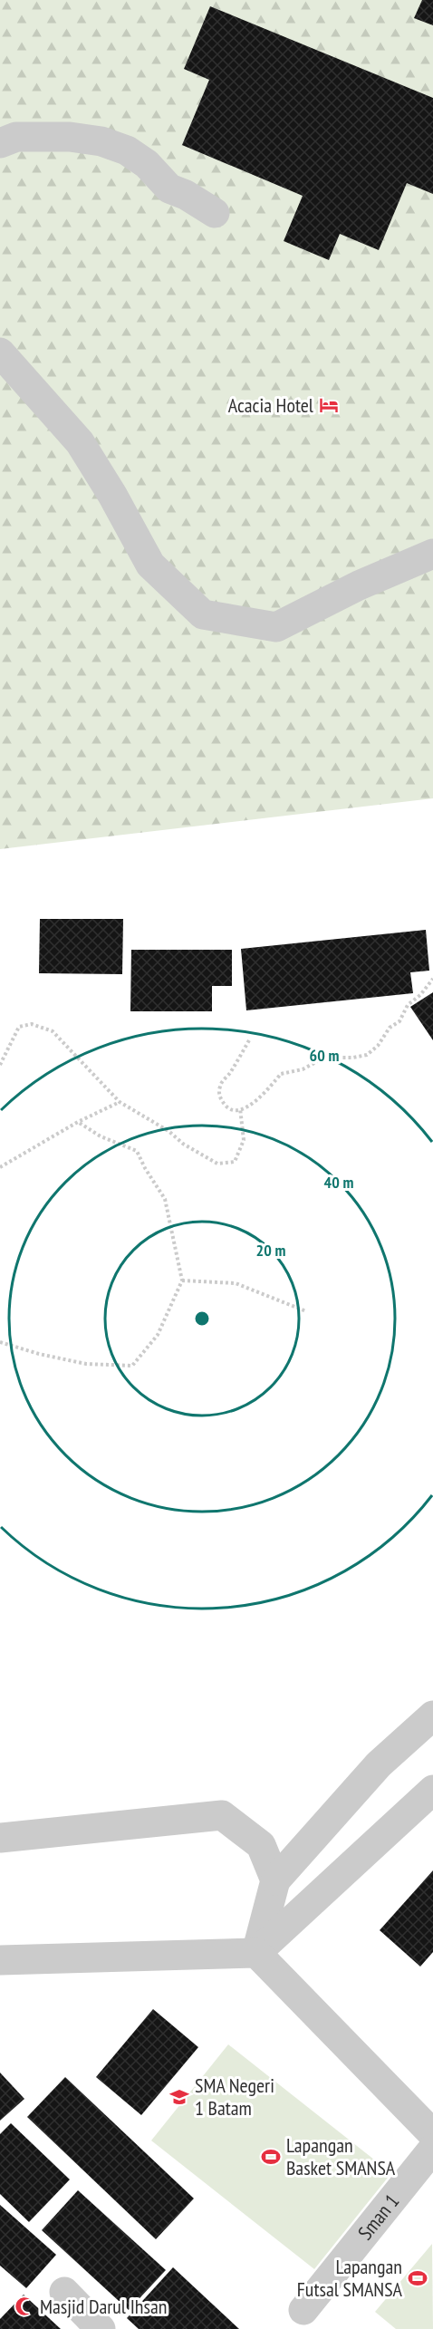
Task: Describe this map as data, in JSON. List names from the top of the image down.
{
  "streets": {
    "street": ["Sman 1"]
  },
  "places": {
    "hotel": ["Acacia Hotel"],
    "school or university": ["SMA Negeri 1 Batam"],
    "sports": ["Lapangan Basket SMANSA", "Lapangan Futsal SMANSA"],
    "mosque": ["Masjid Darul Ihsan"]
  },
  "rings": ["60 m", "40 m", "20 m"]
}
